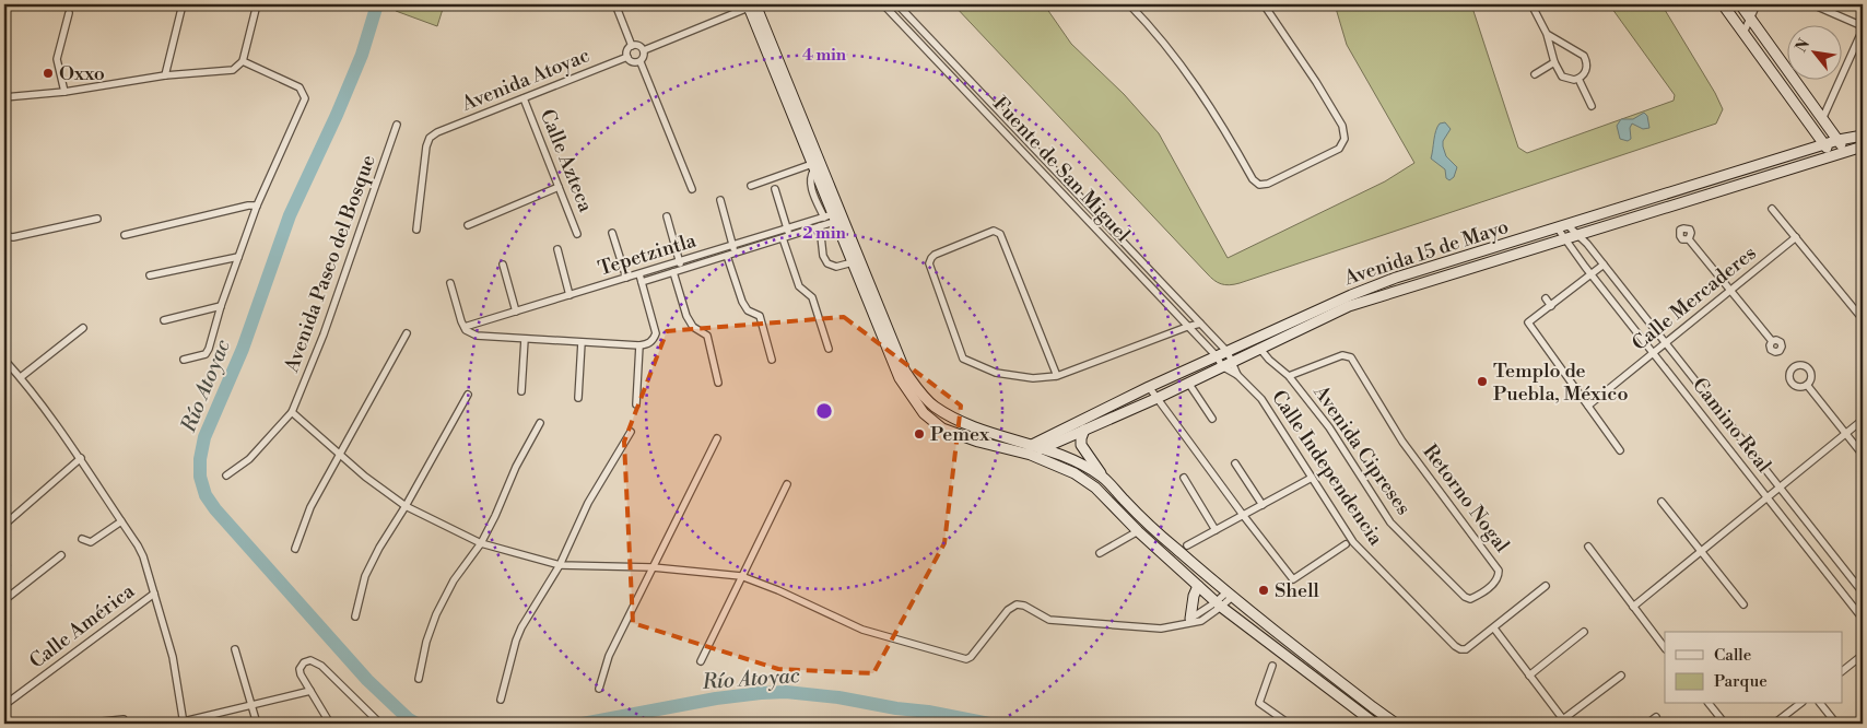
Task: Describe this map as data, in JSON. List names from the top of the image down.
{
  "streets": {
    "main road": ["Avenida 15 de Mayo"],
    "street": [
      "Avenida Atoyac",
      "Calle Azteca",
      "Fuente de San Miguel",
      "Tepetzintla",
      "Avenida Paseo del Bosque",
      "Calle Mercaderes",
      "Camino Real",
      "Avenida Cipreses",
      "Calle Independencia",
      "Retorno Nogal",
      "Calle América"
    ]
  },
  "crossings": [
    ["Avenida Atoyac", "Calle Azteca"],
    ["Fuente de San Miguel", "Avenida 15 de Mayo"],
    ["Fuente de San Miguel", "Calle Independencia"],
    ["Avenida 15 de Mayo", "Camino Real"],
    ["Avenida 15 de Mayo", "Avenida Cipreses"],
    ["Avenida 15 de Mayo", "Calle Independencia"],
    ["Calle Mercaderes", "Camino Real"],
    ["Avenida Cipreses", "Retorno Nogal"]
  ],
  "water": ["Río Atoyac"],
  "places": [
    "Oxxo",
    "Templo de Puebla, México",
    "Pemex",
    "Shell"
  ],
  "legend": ["Calle", "Parque"],
  "north": "top left",
  "rings": ["4 min", "2 min"]
}
